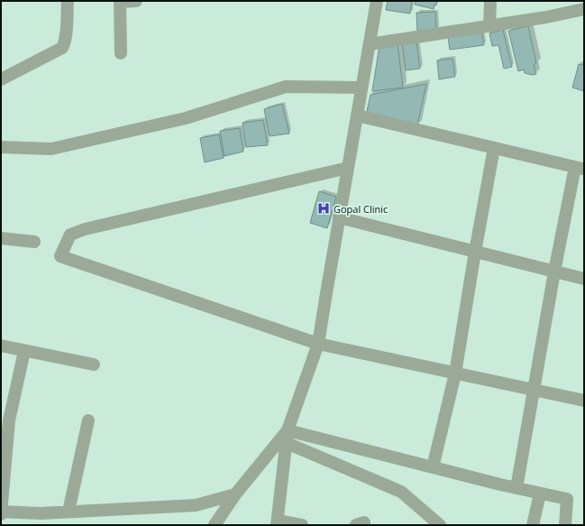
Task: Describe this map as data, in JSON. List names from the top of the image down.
{
  "places": {
    "hospital": ["Gopal Clinic"]
  }
}
